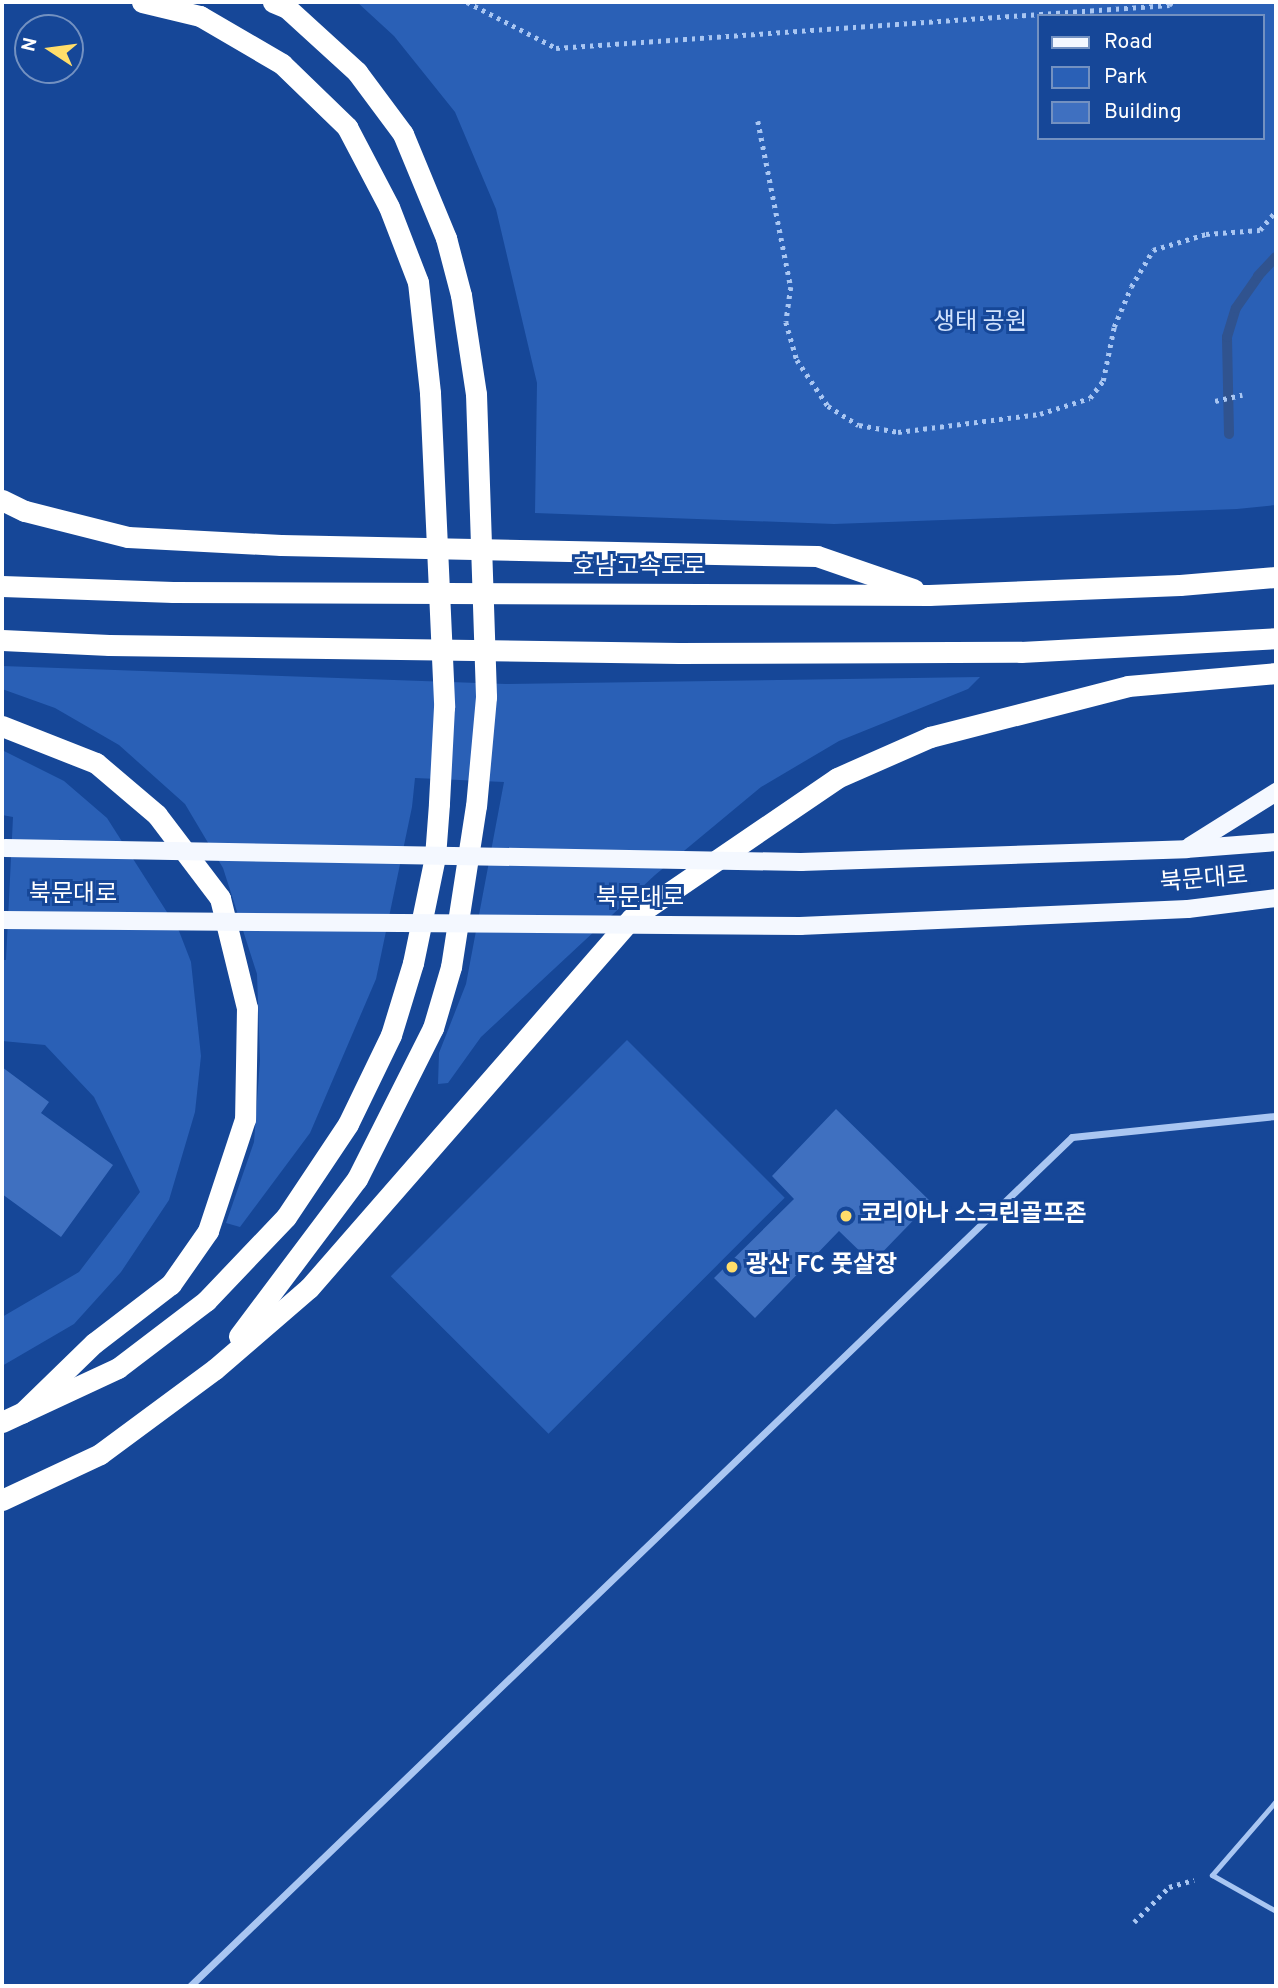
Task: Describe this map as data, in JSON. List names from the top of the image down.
{
  "streets": {
    "highway": ["호남고속도로"],
    "main road": ["북문대로"]
  },
  "parks": ["생태 공원"],
  "places": ["코리아나 스크린골프존", "광산 FC 풋살장"],
  "legend": ["Road", "Park", "Building"],
  "north": "left"
}
